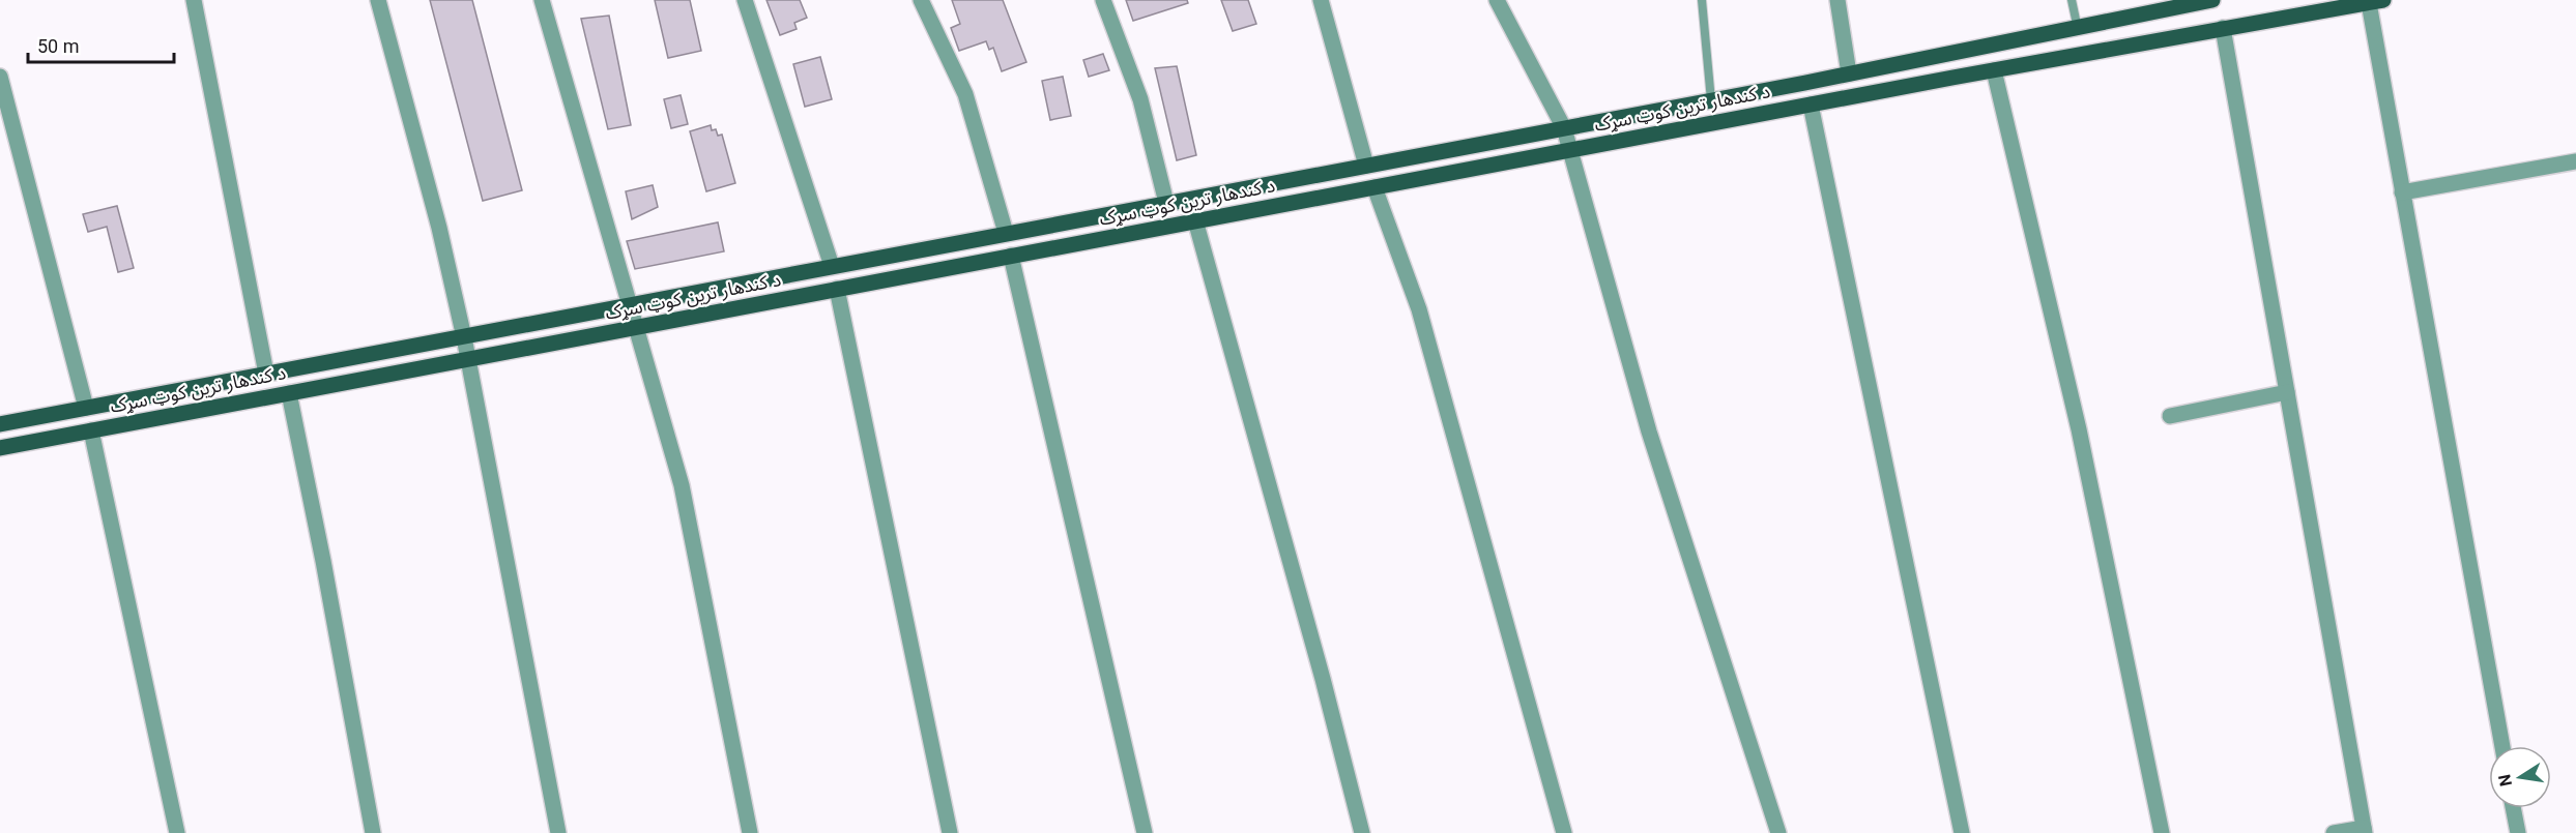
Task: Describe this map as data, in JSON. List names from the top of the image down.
{
  "streets": {
    "main road": ["د کندهار ترين کوټ سړک"]
  },
  "scale_bar": "50 m",
  "north": "left"
}
